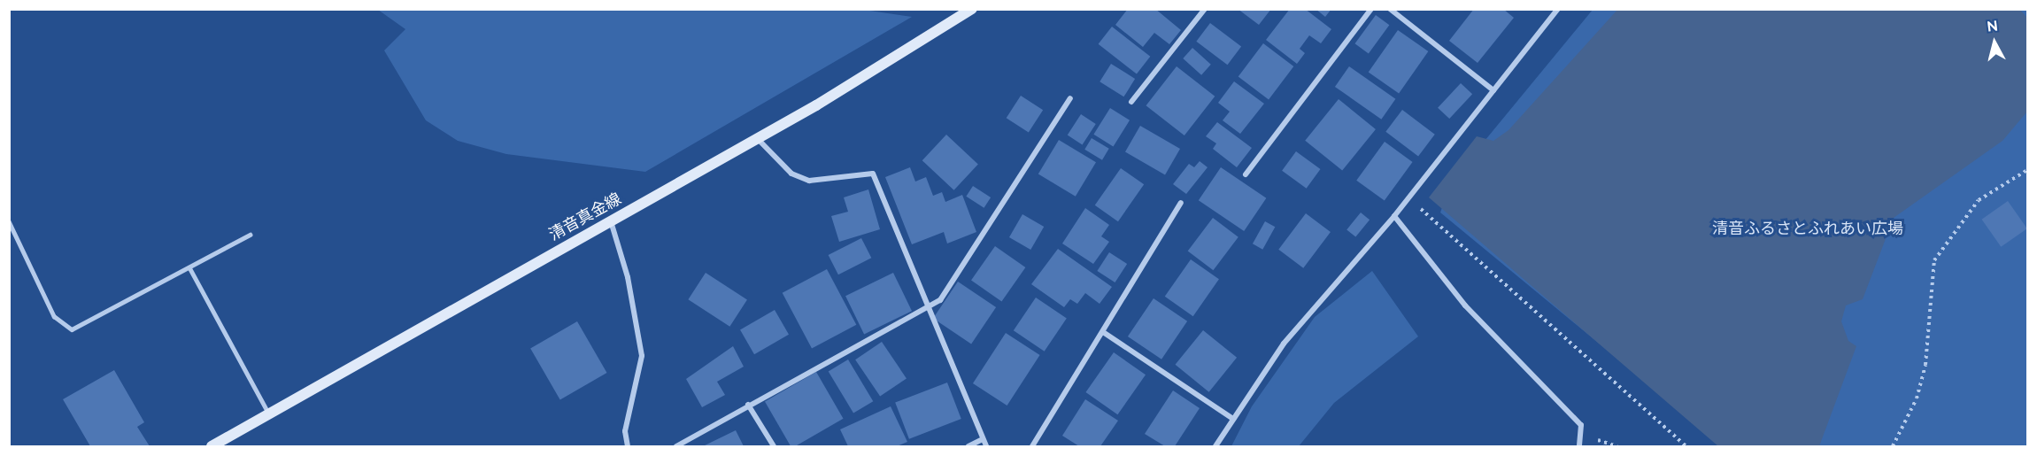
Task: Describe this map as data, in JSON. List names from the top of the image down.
{
  "streets": {
    "main road": ["清音真金線"]
  },
  "parks": ["清音ふるさとふれあい広場"],
  "north": "top"
}
